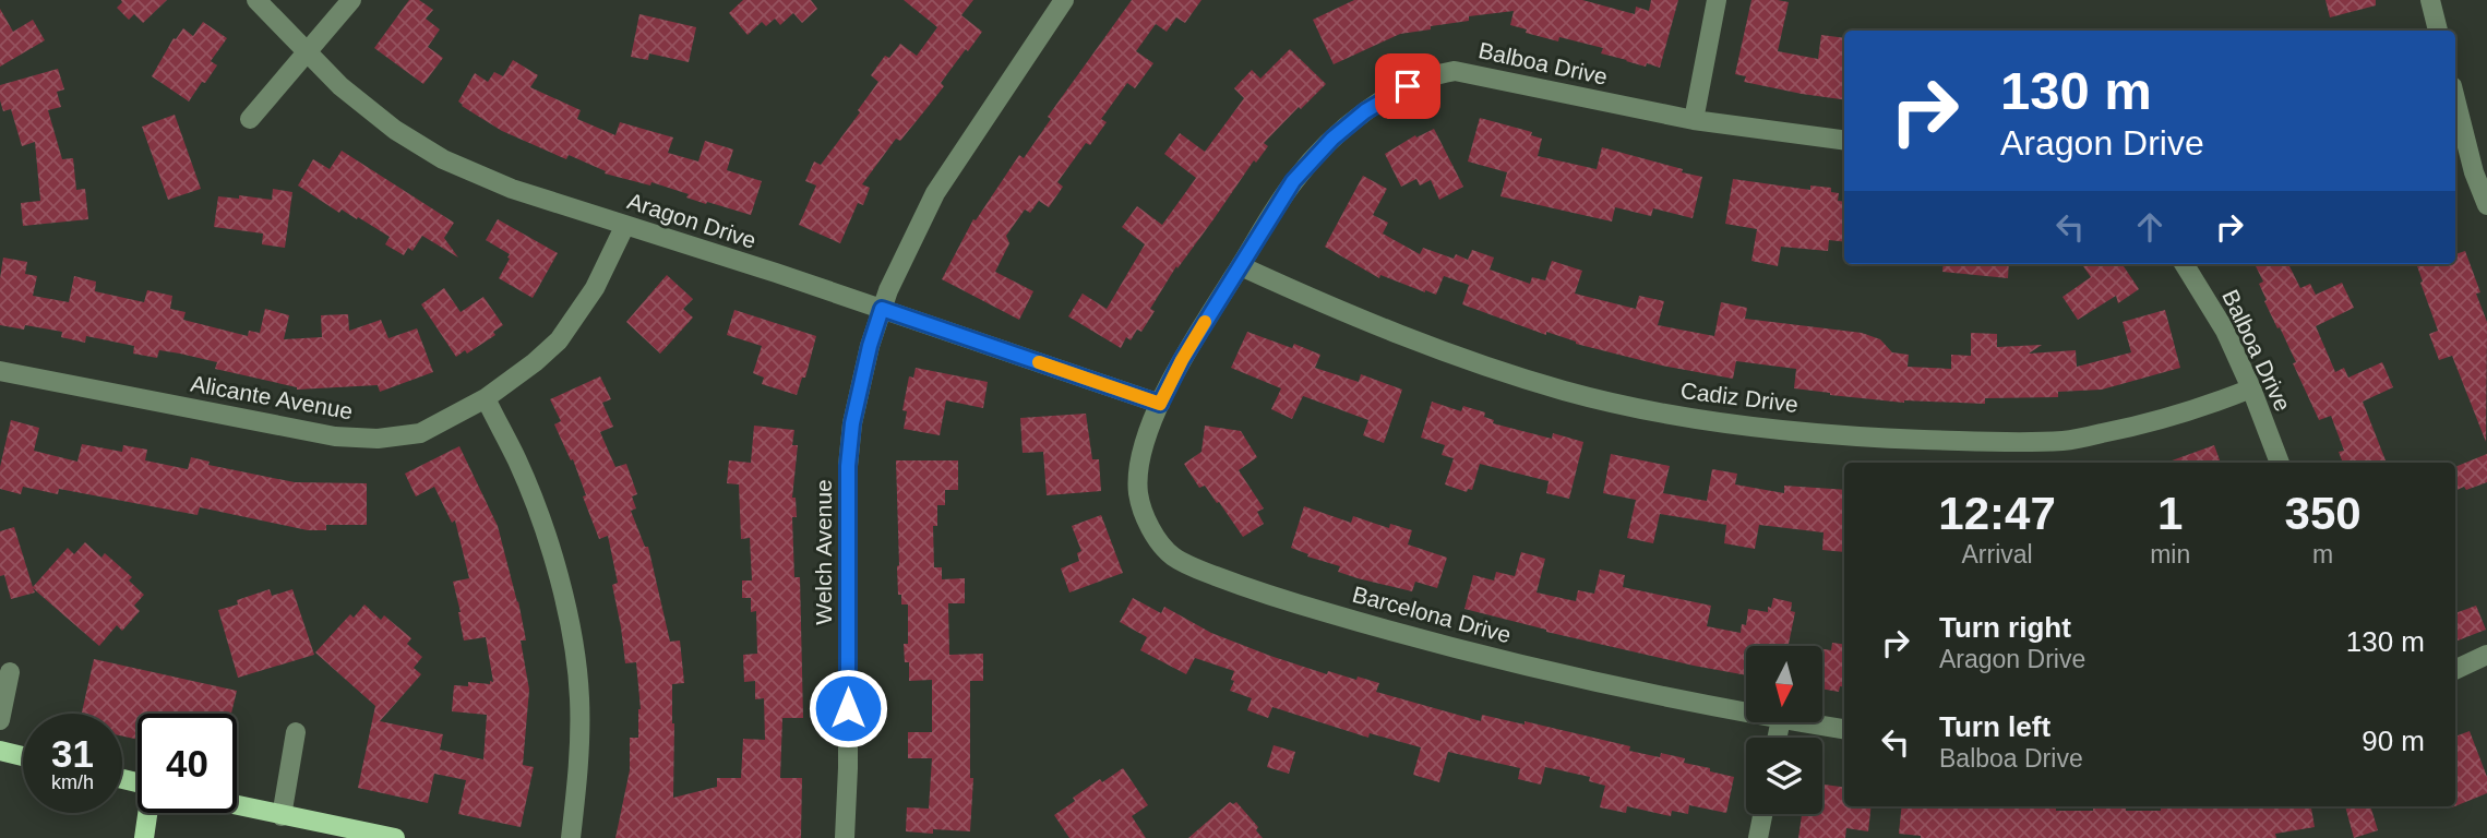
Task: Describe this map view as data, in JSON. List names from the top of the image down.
{
  "streets": {
    "street": [
      "Balboa Drive",
      "Aragon Drive",
      "Alicante Avenue",
      "Cadiz Drive",
      "Welch Avenue",
      "Barcelona Drive"
    ]
  },
  "crossings": [
    ["Balboa Drive", "Aragon Drive"],
    ["Balboa Drive", "Cadiz Drive"],
    ["Balboa Drive", "Barcelona Drive"],
    ["Aragon Drive", "Alicante Avenue"],
    ["Aragon Drive", "Welch Avenue"],
    ["Aragon Drive", "Barcelona Drive"]
  ],
  "north": "bottom",
  "page": {
    "turn": ["130 m", "Aragon Drive"],
    "eta": [
      "12:47",
      "Arrival",
      "1",
      "min",
      "350",
      "m"
    ],
    "list": [
      {
        "name": "Turn right",
        "note": "Aragon Drive",
        "value": "130 m"
      },
      {
        "name": "Turn left",
        "note": "Balboa Drive",
        "value": "90 m"
      }
    ],
    "speed": "31 km/h",
    "limit": "40"
  }
}
